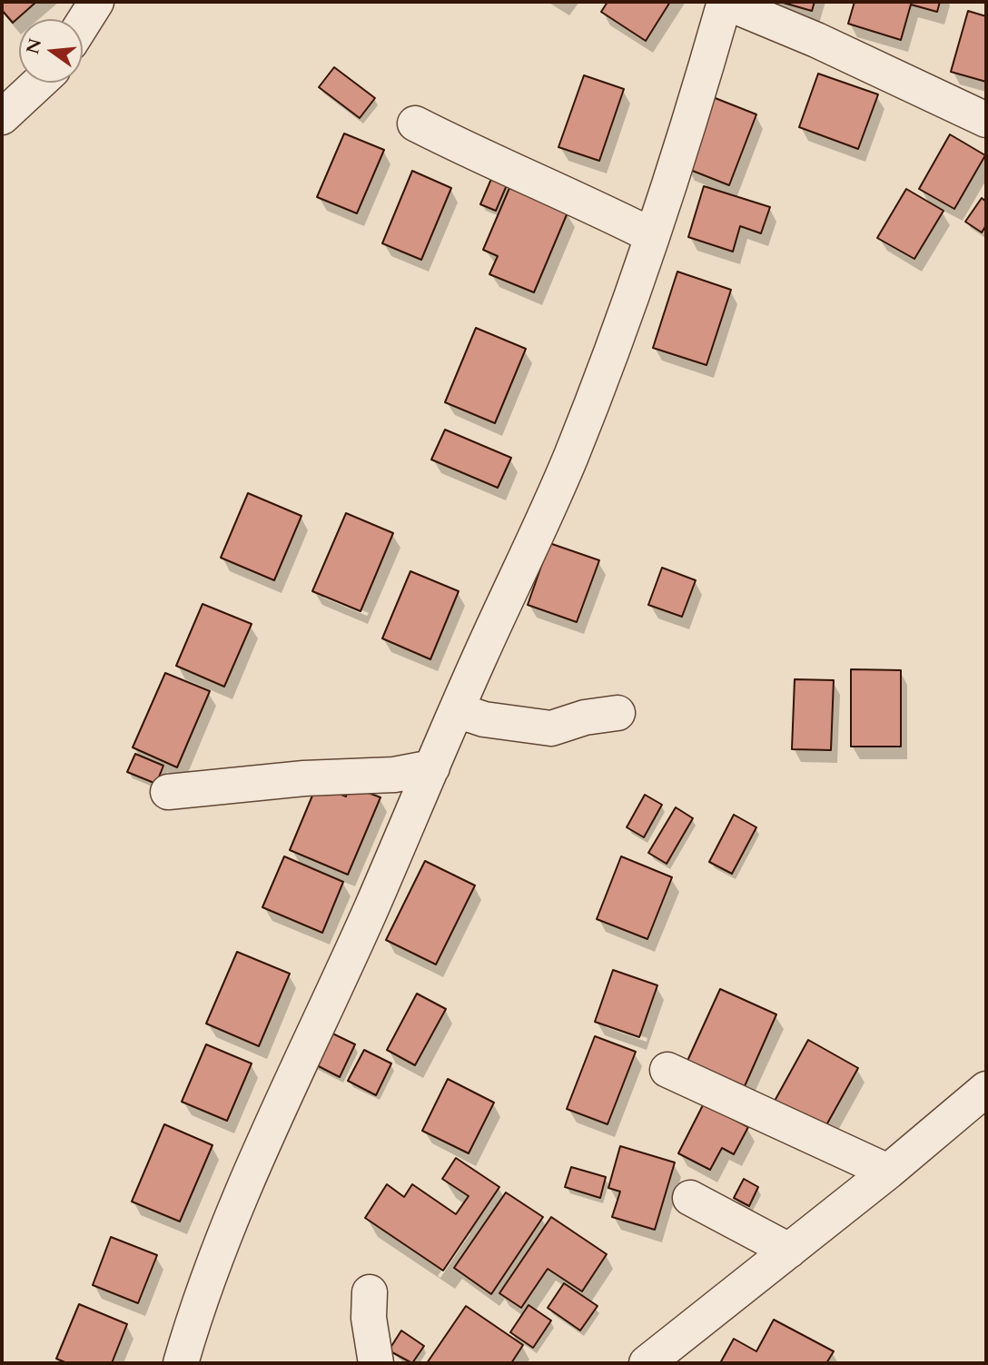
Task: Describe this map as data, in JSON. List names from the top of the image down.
{
  "north": "left"
}
